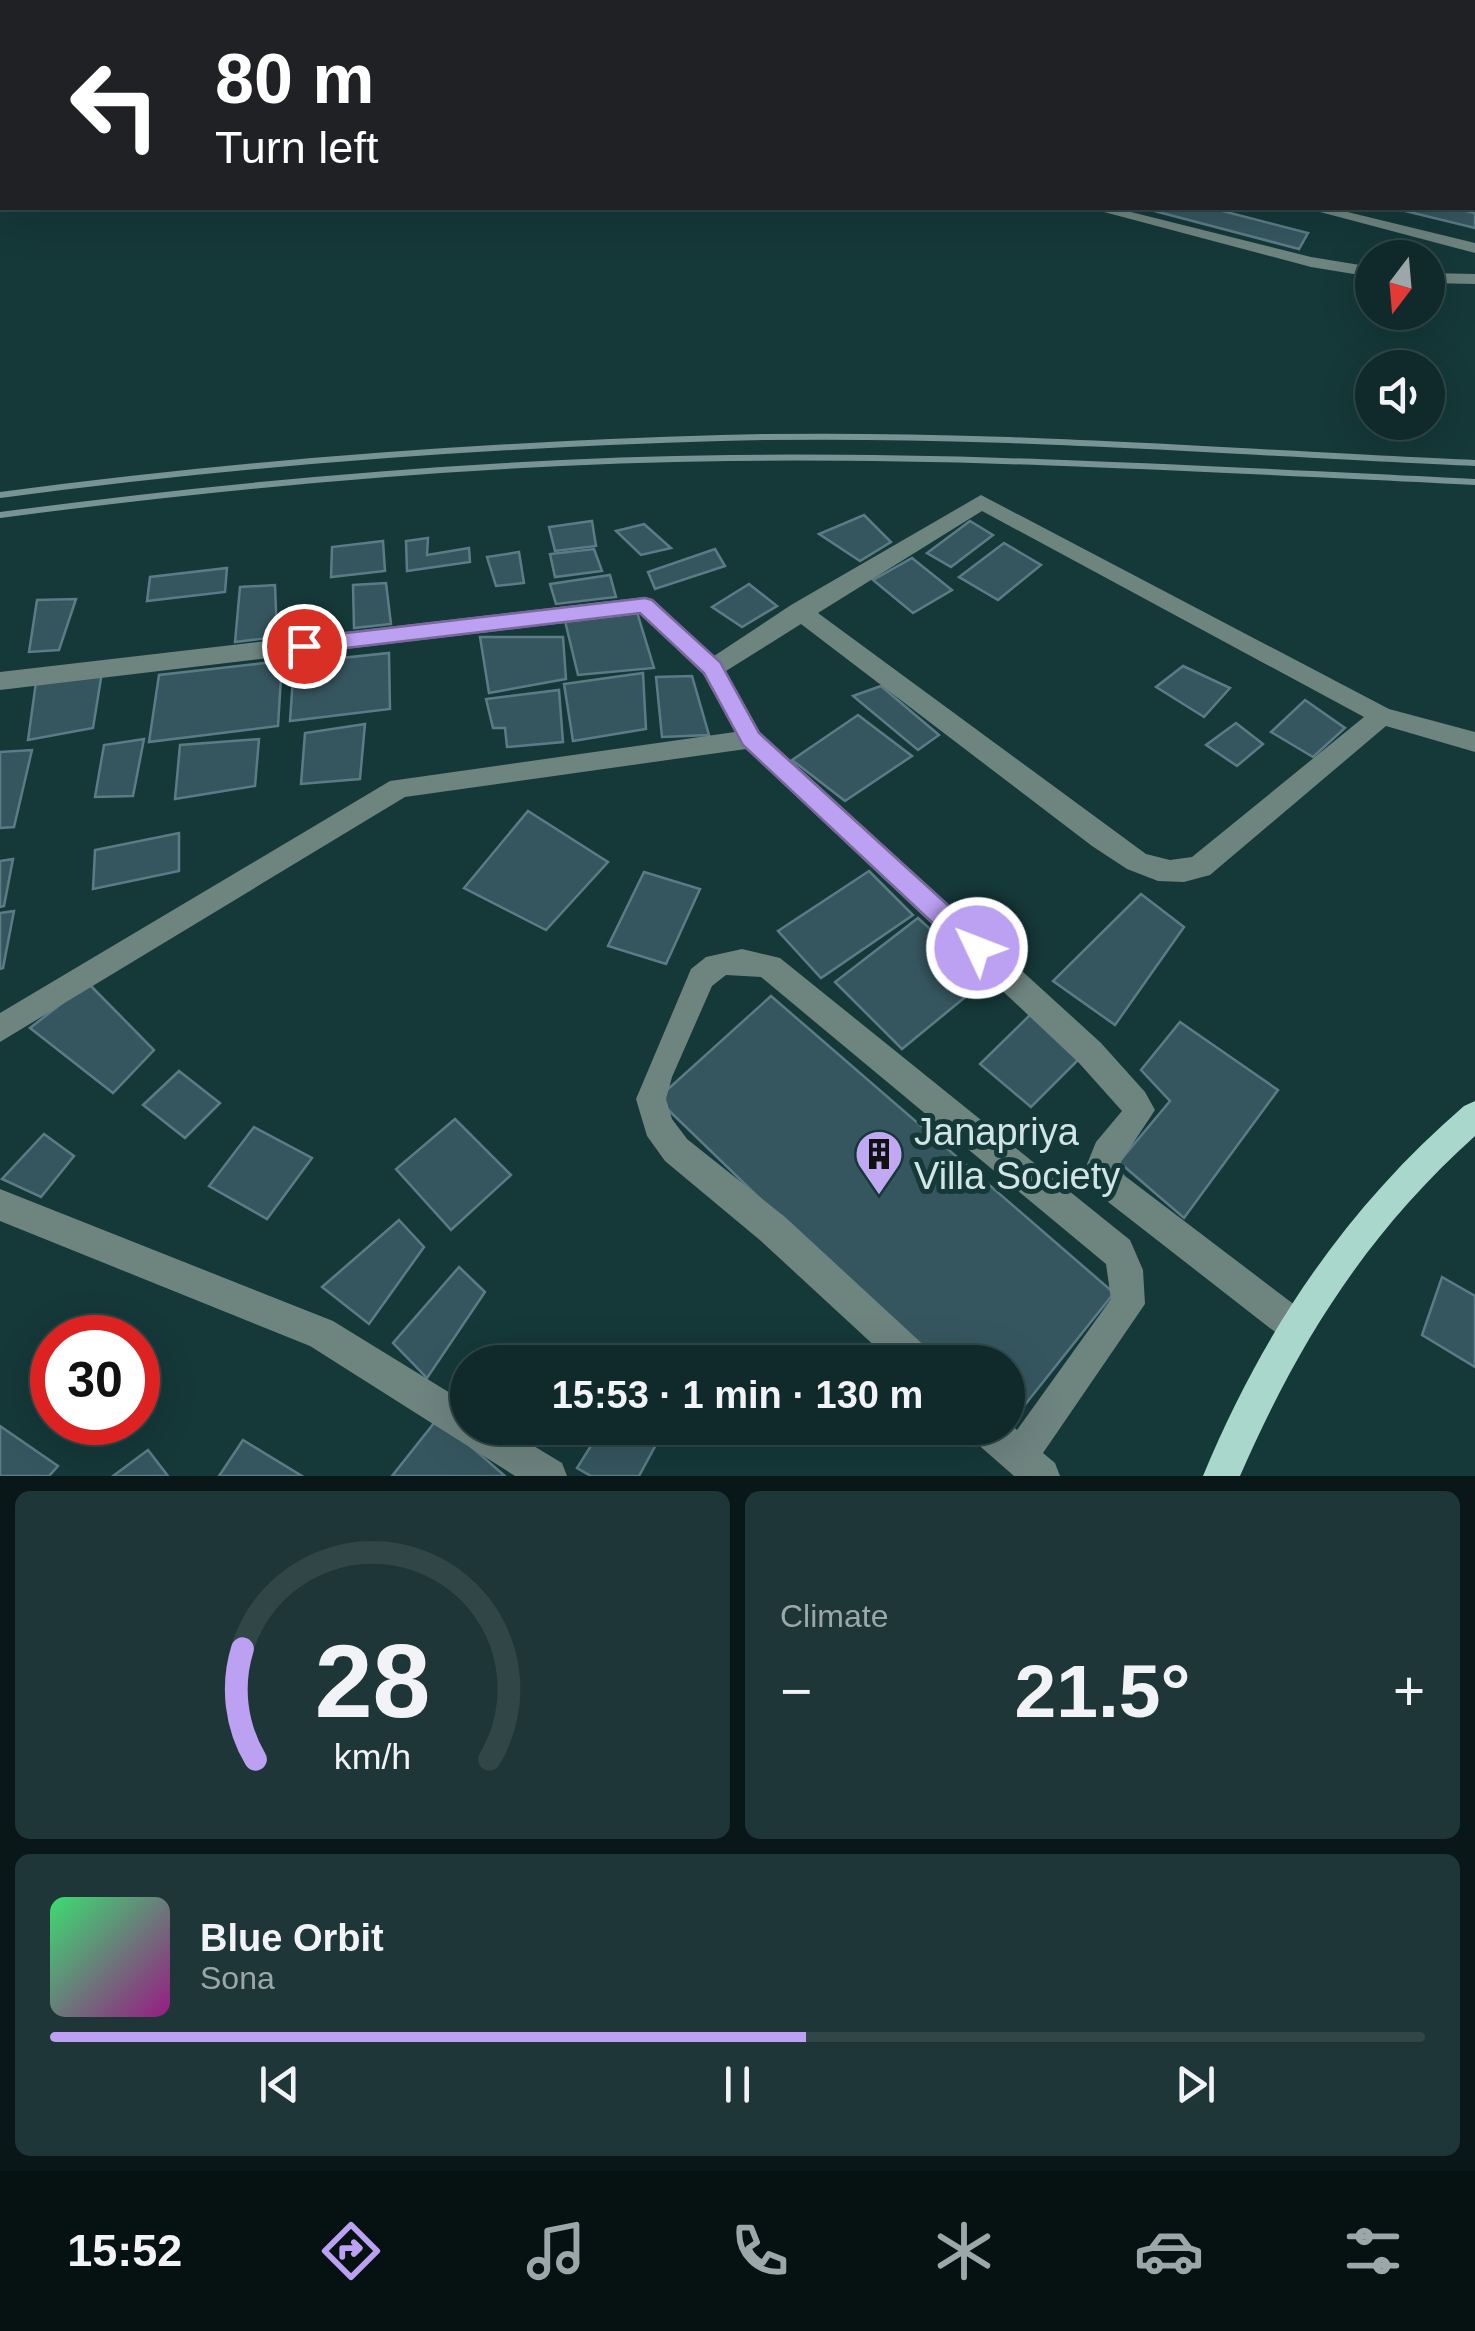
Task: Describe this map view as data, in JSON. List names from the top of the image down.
{
  "places": {
    "building": ["Janapriya Villa Society"]
  },
  "north": "bottom",
  "page": {
    "turn": ["80 m", "Turn left"],
    "limit": "30",
    "trip": "15:53 · 1 min · 130 m",
    "tile": "Climate",
    "heat": ["−", "21.5°", "+"],
    "song": ["Blue Orbit", "Sona"],
    "tabs": "15:52",
    "gauge": ["28", "km/h"]
  }
}
